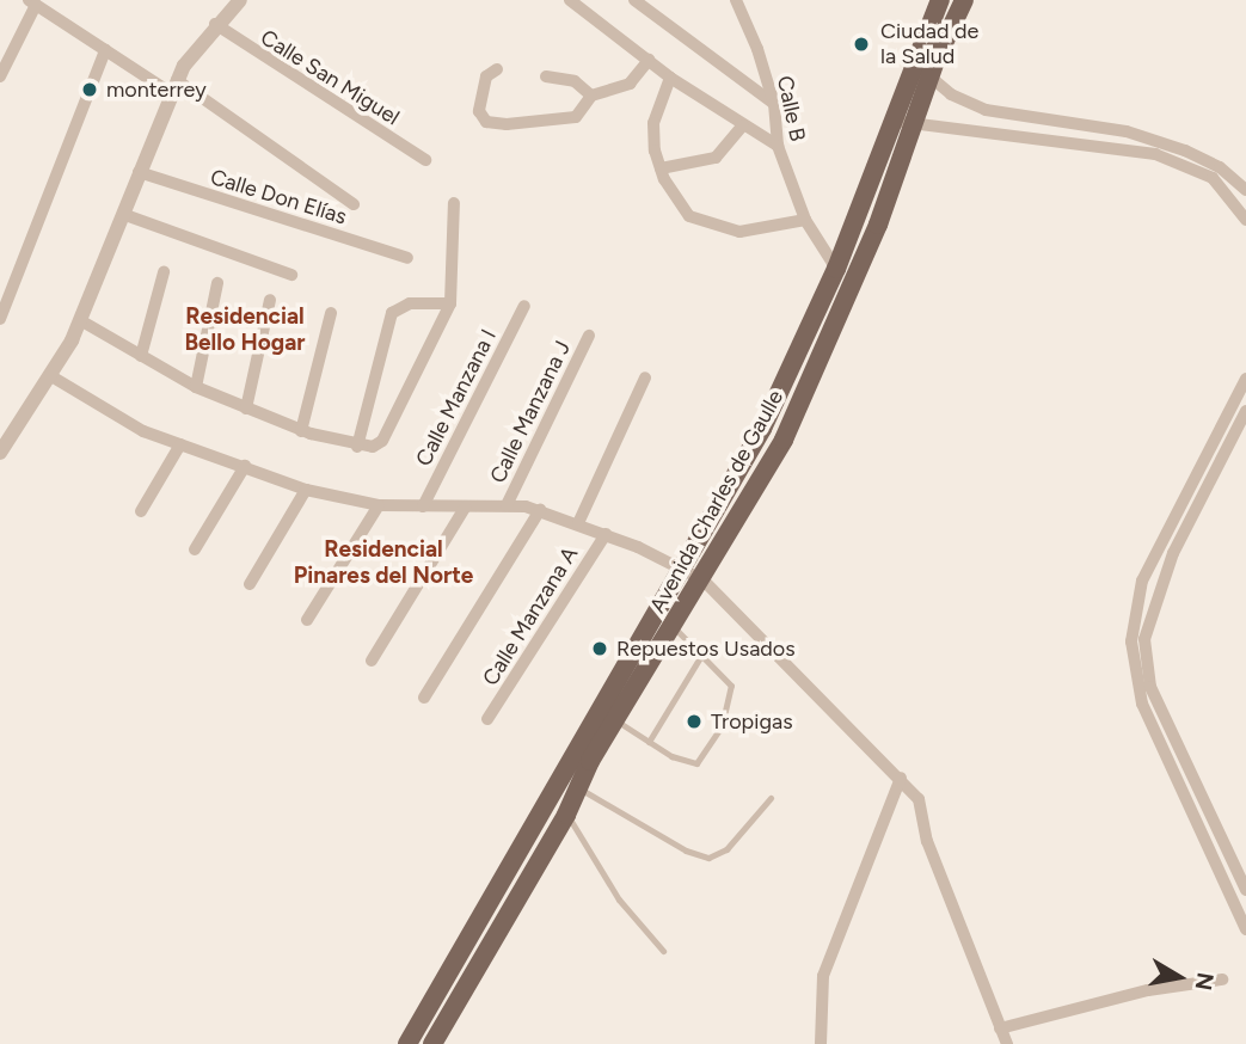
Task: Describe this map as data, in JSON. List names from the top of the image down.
{
  "streets": {
    "main road": ["Avenida Charles de Gaulle"],
    "street": [
      "Calle San Miguel",
      "Calle B",
      "Calle Don Elías",
      "Calle Manzana I",
      "Calle Manzana J",
      "Calle Manzana A"
    ]
  },
  "crossings": [
    ["Calle B", "Avenida Charles de Gaulle"]
  ],
  "districts": ["Residencial Bello Hogar", "Residencial Pinares del Norte"],
  "places": [
    "Ciudad de la Salud",
    "monterrey",
    "Repuestos Usados",
    "Tropigas"
  ],
  "north": "right"
}
